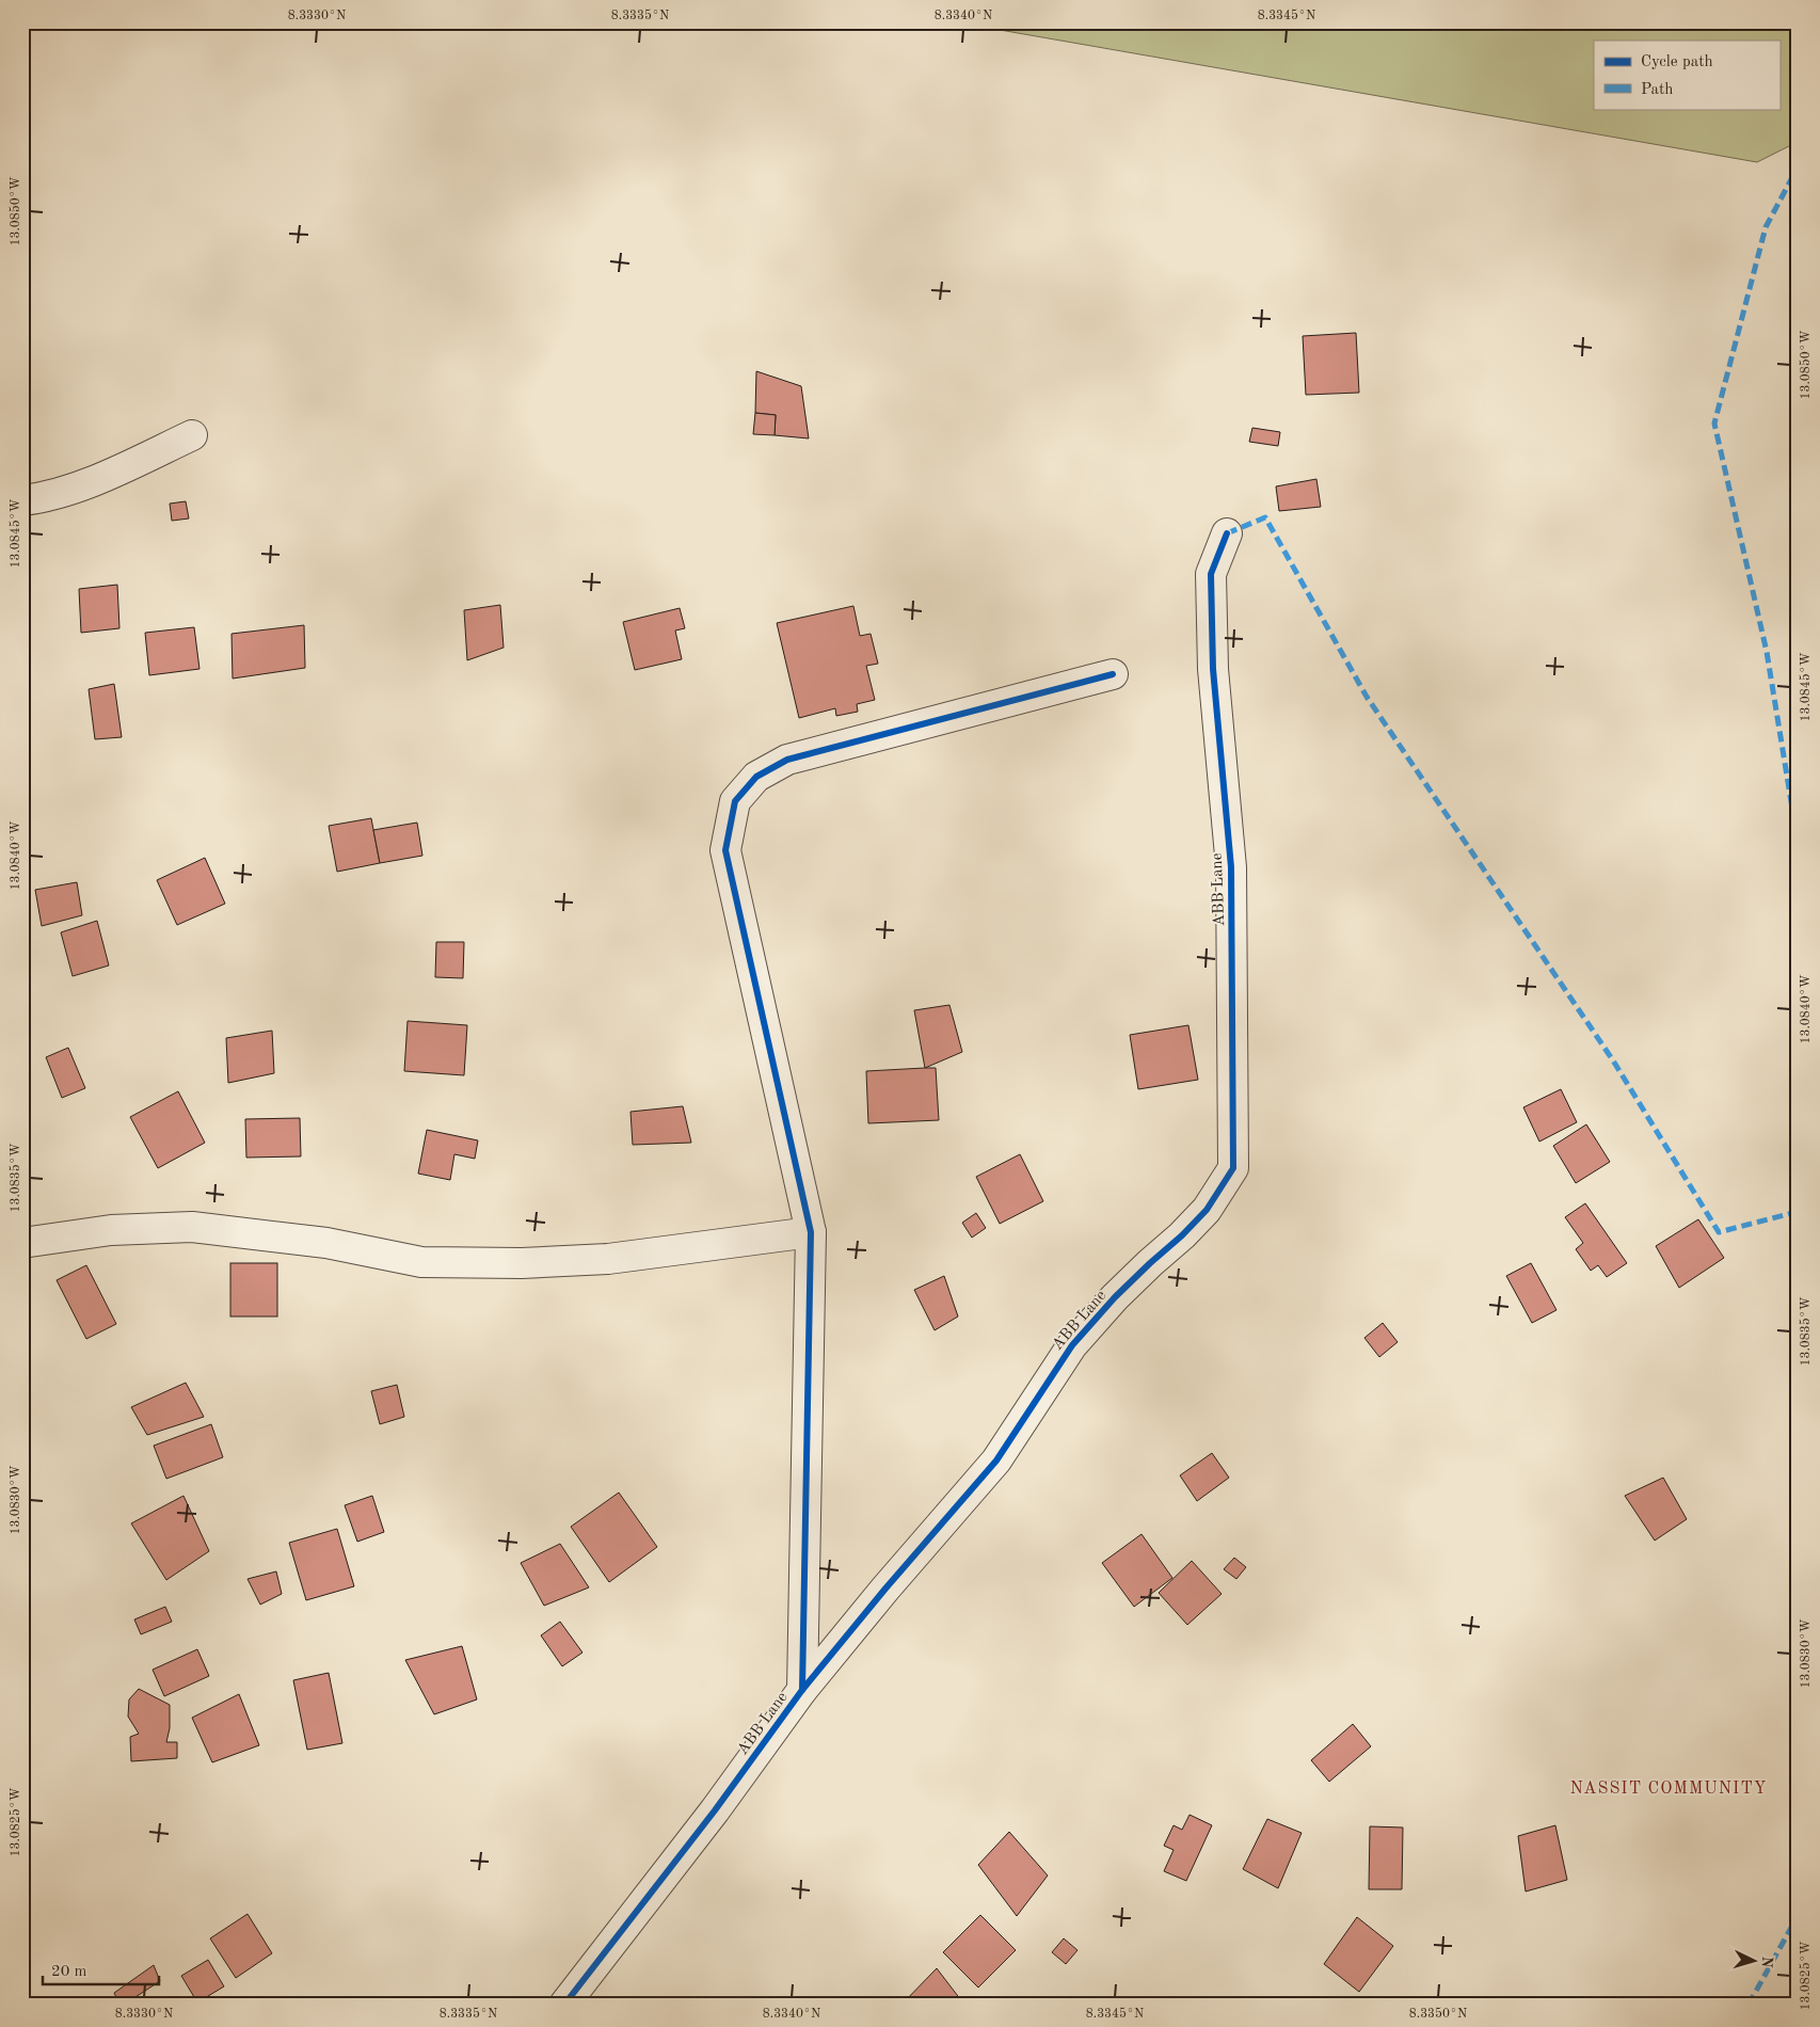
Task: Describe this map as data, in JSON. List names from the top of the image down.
{
  "streets": {
    "street": ["ABB Lane"]
  },
  "districts": ["NASSIT COMMUNITY"],
  "legend": ["Cycle path", "Path"],
  "scale_bar": "20 m",
  "north": "right",
  "coordinates": [
    "8.3330°N",
    "8.3335°N",
    "8.3340°N",
    "8.3345°N",
    "13.0850°W",
    "13.0845°W",
    "13.0840°W",
    "13.0835°W",
    "13.0830°W",
    "13.0825°W",
    "8.3350°N"
  ]
}
